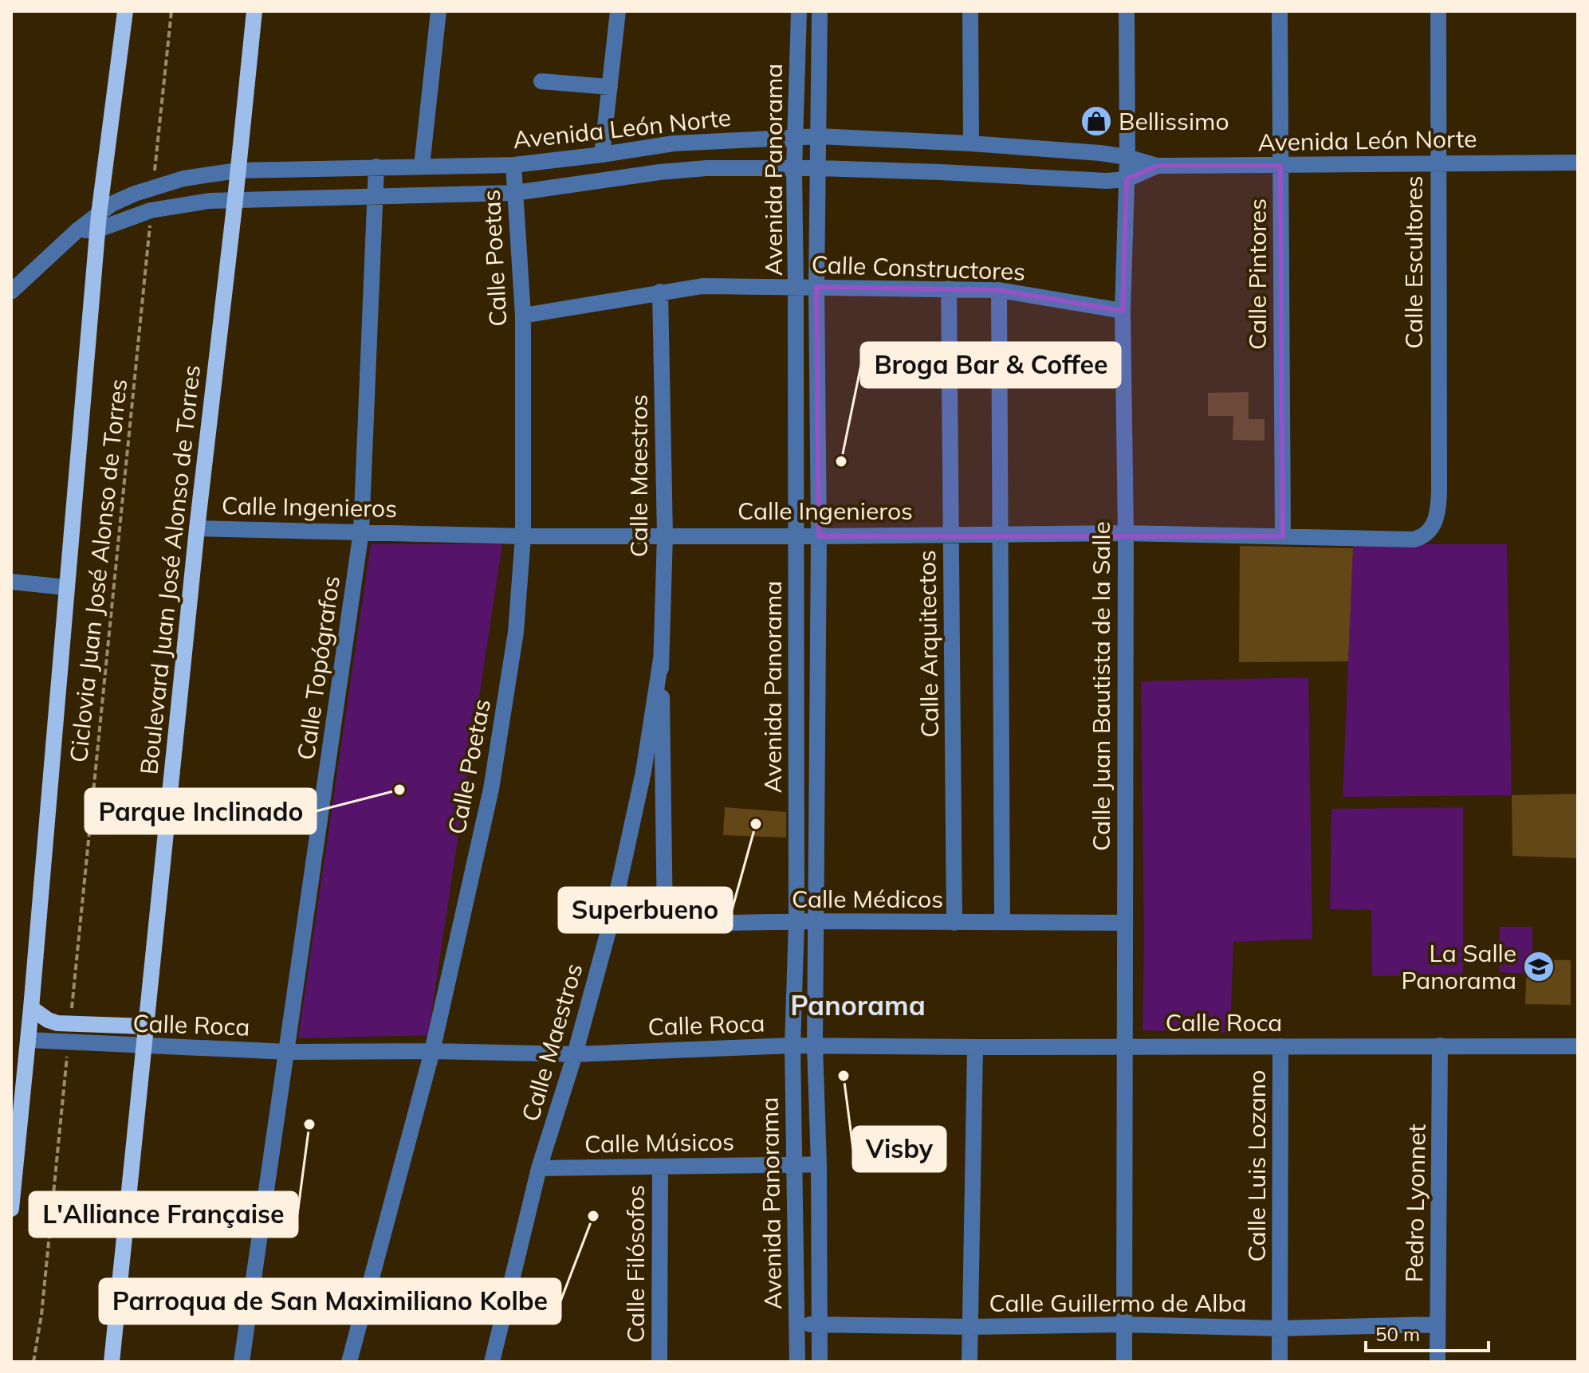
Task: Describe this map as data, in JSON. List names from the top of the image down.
{
  "streets": {
    "main road": ["Boulevard Juan José Alonso de Torres"],
    "street": [
      "Avenida León Norte",
      "Avenida Panorama",
      "Calle Poetas",
      "Calle Escultores",
      "Calle Constructores",
      "Calle Pintores",
      "Calle Maestros",
      "Calle Ingenieros",
      "Calle Arquitectos",
      "Calle Topógrafos",
      "Calle Juan Bautista de la Salle",
      "Calle Médicos",
      "Calle Roca",
      "Calle Músicos",
      "Calle Luis Lozano",
      "Pedro Lyonnet",
      "Calle Filósofos",
      "Calle Guillermo de Alba"
    ],
    "path": ["Ciclovia Juan José Alonso de Torres"]
  },
  "crossings": [
    ["Avenida León Norte", "Avenida Panorama"],
    ["Avenida León Norte", "Calle Poetas"],
    ["Avenida León Norte", "Calle Escultores"],
    ["Avenida León Norte", "Calle Pintores"],
    ["Avenida León Norte", "Boulevard Juan José Alonso de Torres"],
    ["Avenida León Norte", "Ciclovia Juan José Alonso de Torres"],
    ["Avenida León Norte", "Calle Topógrafos"],
    ["Avenida León Norte", "Calle Juan Bautista de la Salle"],
    ["Avenida Panorama", "Calle Constructores"],
    ["Avenida Panorama", "Calle Ingenieros"],
    ["Avenida Panorama", "Calle Médicos"],
    ["Avenida Panorama", "Calle Roca"],
    ["Avenida Panorama", "Calle Músicos"],
    ["Avenida Panorama", "Calle Guillermo de Alba"],
    ["Calle Poetas", "Calle Constructores"],
    ["Calle Poetas", "Calle Ingenieros"],
    ["Calle Poetas", "Calle Roca"],
    ["Calle Escultores", "Calle Ingenieros"],
    ["Calle Constructores", "Calle Maestros"],
    ["Calle Constructores", "Calle Arquitectos"],
    ["Calle Constructores", "Calle Juan Bautista de la Salle"],
    ["Calle Pintores", "Calle Ingenieros"],
    ["Calle Maestros", "Calle Ingenieros"],
    ["Calle Maestros", "Calle Médicos"],
    ["Calle Maestros", "Calle Roca"],
    ["Calle Maestros", "Calle Músicos"],
    ["Calle Ingenieros", "Boulevard Juan José Alonso de Torres"],
    ["Calle Ingenieros", "Calle Arquitectos"],
    ["Calle Ingenieros", "Calle Topógrafos"],
    ["Calle Ingenieros", "Calle Juan Bautista de la Salle"],
    ["Boulevard Juan José Alonso de Torres", "Calle Roca"],
    ["Calle Arquitectos", "Calle Médicos"],
    ["Calle Topógrafos", "Calle Roca"],
    ["Calle Juan Bautista de la Salle", "Calle Médicos"],
    ["Calle Juan Bautista de la Salle", "Calle Roca"],
    ["Calle Juan Bautista de la Salle", "Calle Guillermo de Alba"],
    ["Calle Roca", "Calle Luis Lozano"],
    ["Calle Roca", "Pedro Lyonnet"],
    ["Calle Músicos", "Calle Filósofos"],
    ["Calle Luis Lozano", "Calle Guillermo de Alba"],
    ["Pedro Lyonnet", "Calle Guillermo de Alba"]
  ],
  "districts": ["Panorama"],
  "places": {
    "shop": ["Bellissimo"],
    "other": [
      "Broga Bar & Coffee",
      "Parque Inclinado",
      "Superbueno",
      "Visby",
      "L'Alliance Française",
      "Parroqua de San Maximiliano Kolbe"
    ],
    "school or university": ["La Salle Panorama"]
  },
  "scale_bar": "50 m"
}
